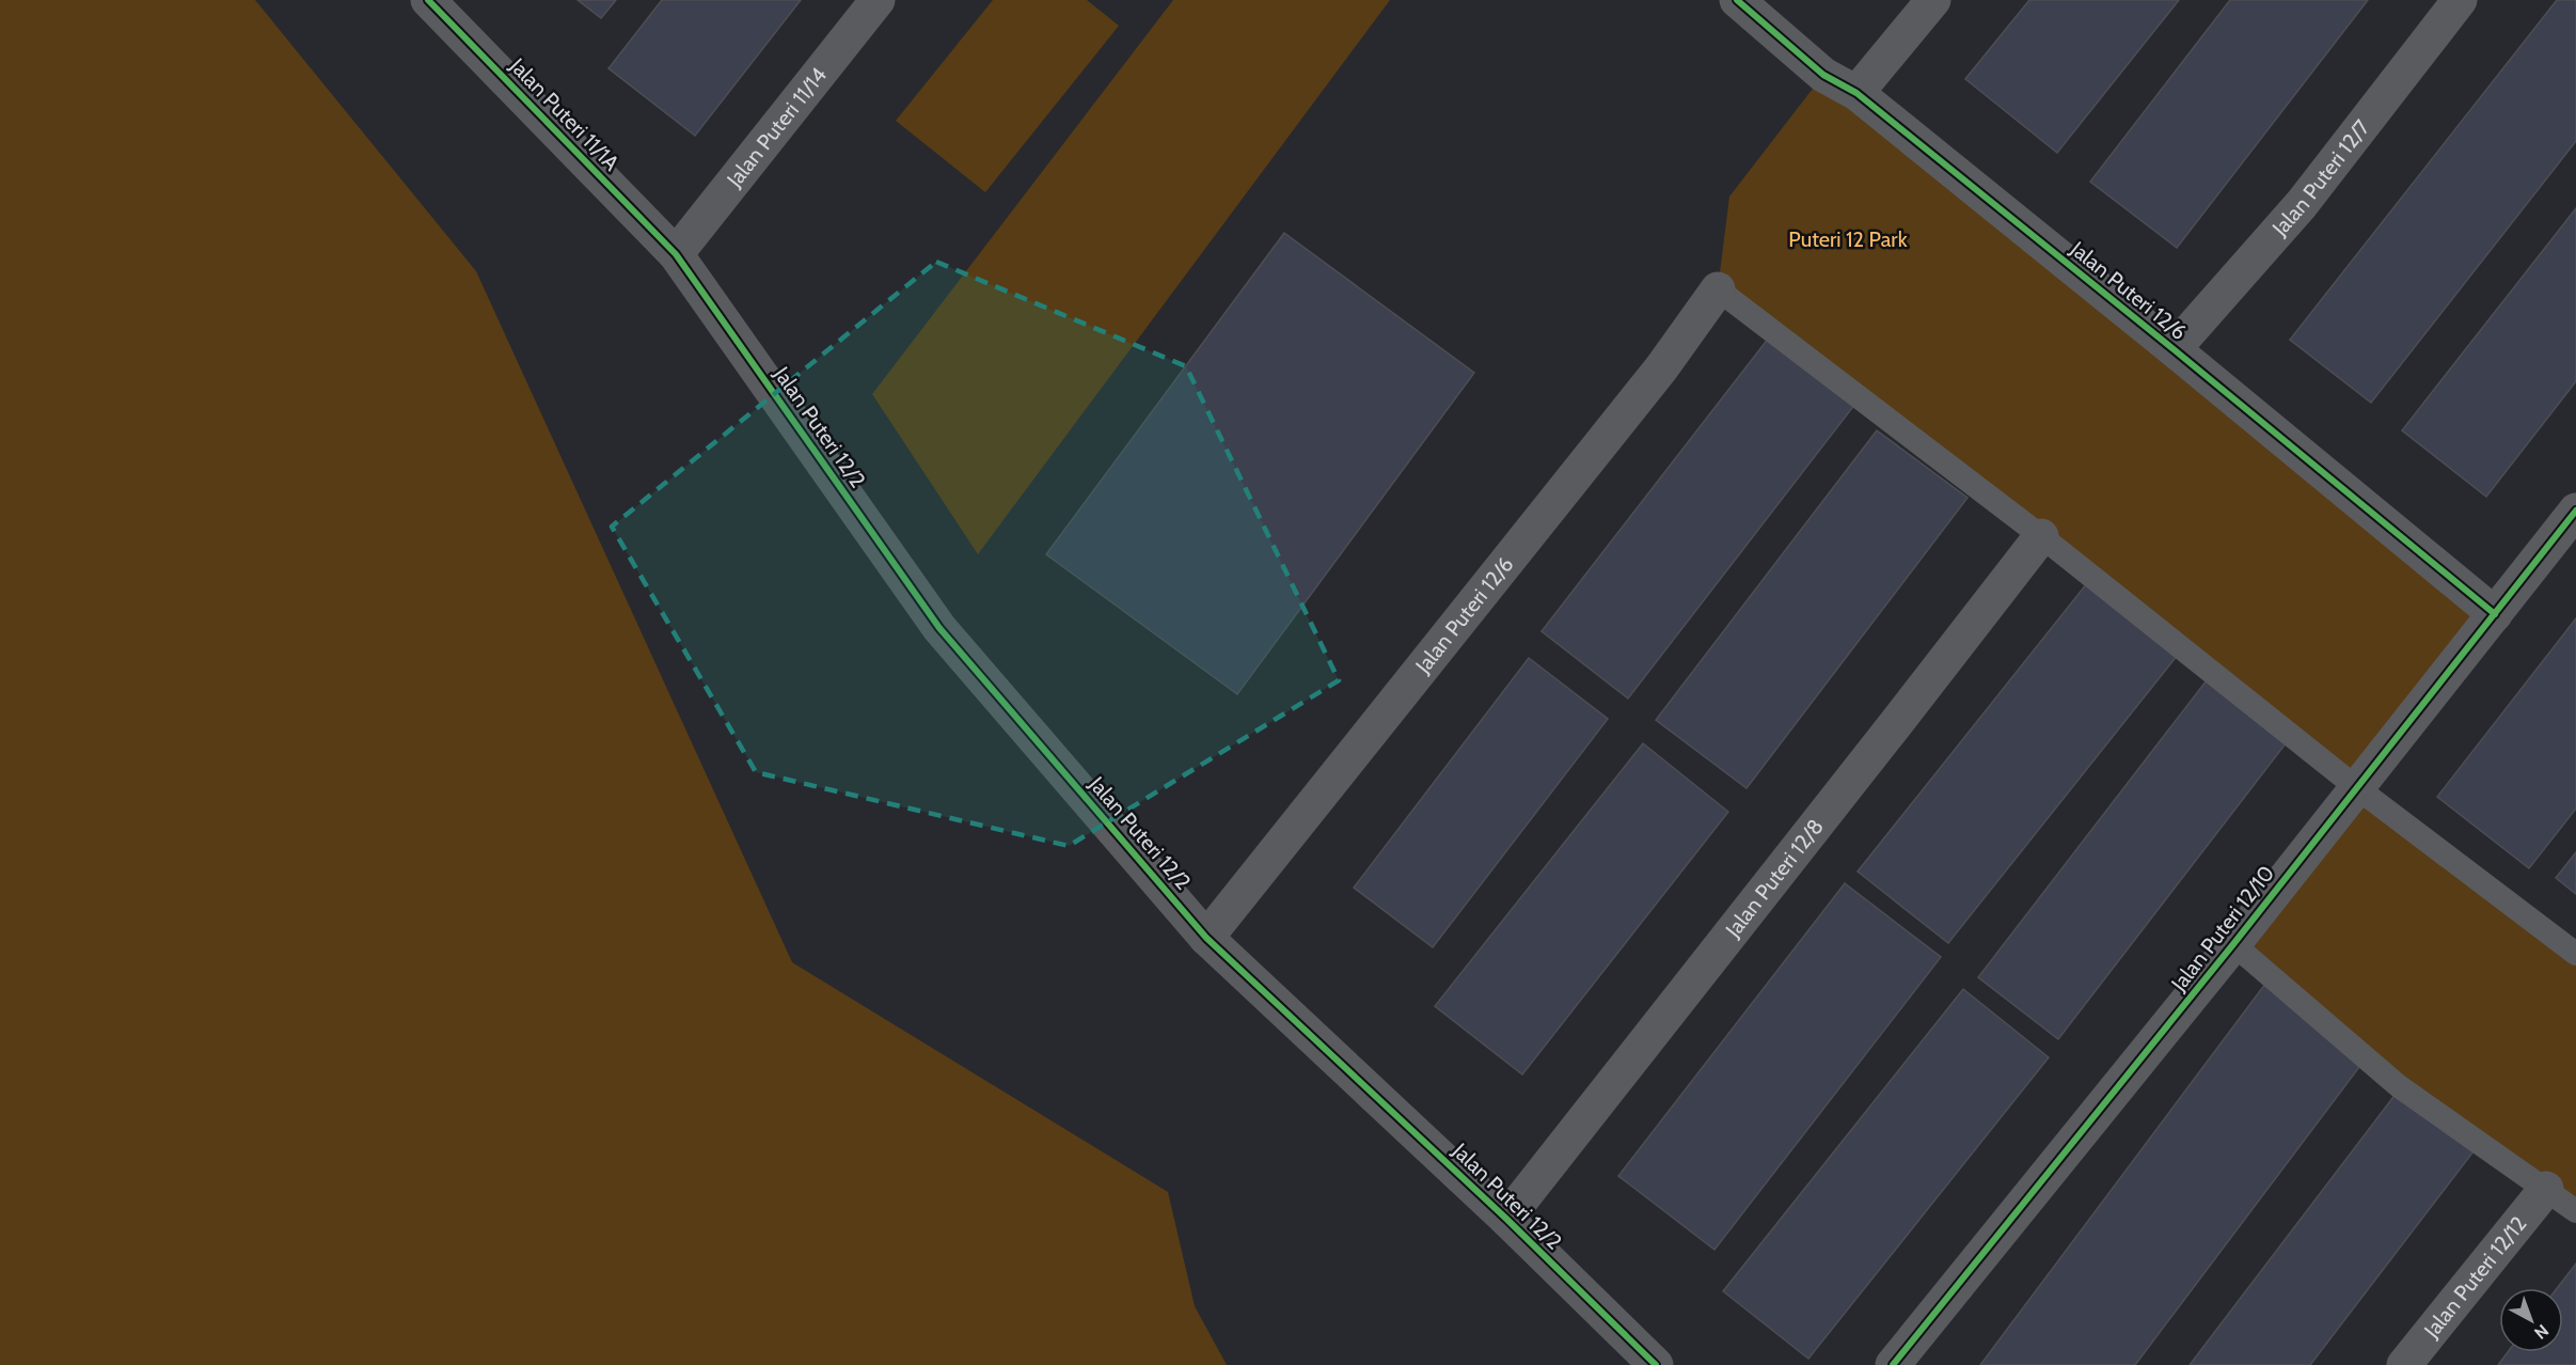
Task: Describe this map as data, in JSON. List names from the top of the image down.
{
  "streets": {
    "street": [
      "Jalan Puteri 11/1A",
      "Jalan Puteri 11/14",
      "Jalan Puteri 12/7",
      "Jalan Puteri 12/6",
      "Jalan Puteri 12/2",
      "Jalan Puteri 12/8",
      "Jalan Puteri 12/10",
      "Jalan Puteri 12/12"
    ]
  },
  "crossings": [
    ["Jalan Puteri 11/1A", "Jalan Puteri 11/14"],
    ["Jalan Puteri 11/1A", "Jalan Puteri 12/2"],
    ["Jalan Puteri 11/14", "Jalan Puteri 12/2"],
    ["Jalan Puteri 12/7", "Jalan Puteri 12/6"],
    ["Jalan Puteri 12/6", "Jalan Puteri 12/2"],
    ["Jalan Puteri 12/6", "Jalan Puteri 12/10"],
    ["Jalan Puteri 12/2", "Jalan Puteri 12/8"]
  ],
  "parks": ["Puteri 12 Park"],
  "north": "bottom right"
}
